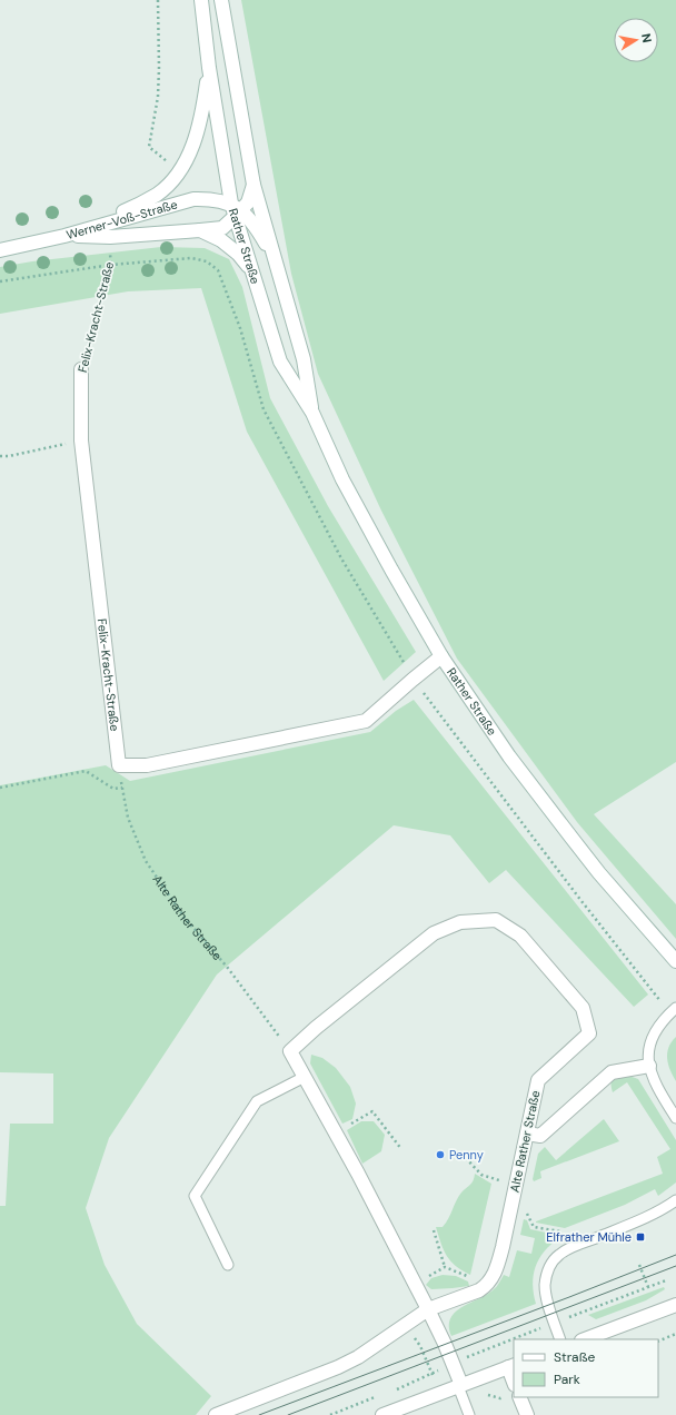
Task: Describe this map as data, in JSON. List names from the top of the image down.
{
  "streets": {
    "street": [
      "Werner-Voß-Straße",
      "Rather Straße",
      "Felix-Kracht-Straße",
      "Alte Rather Straße"
    ]
  },
  "crossings": [
    ["Werner-Voß-Straße", "Rather Straße"],
    ["Felix-Kracht-Straße", "Alte Rather Straße"]
  ],
  "places": {
    "other": ["Penny"],
    "transit": ["Elfrather Mühle"]
  },
  "legend": ["Straße", "Park"],
  "north": "right"
}
